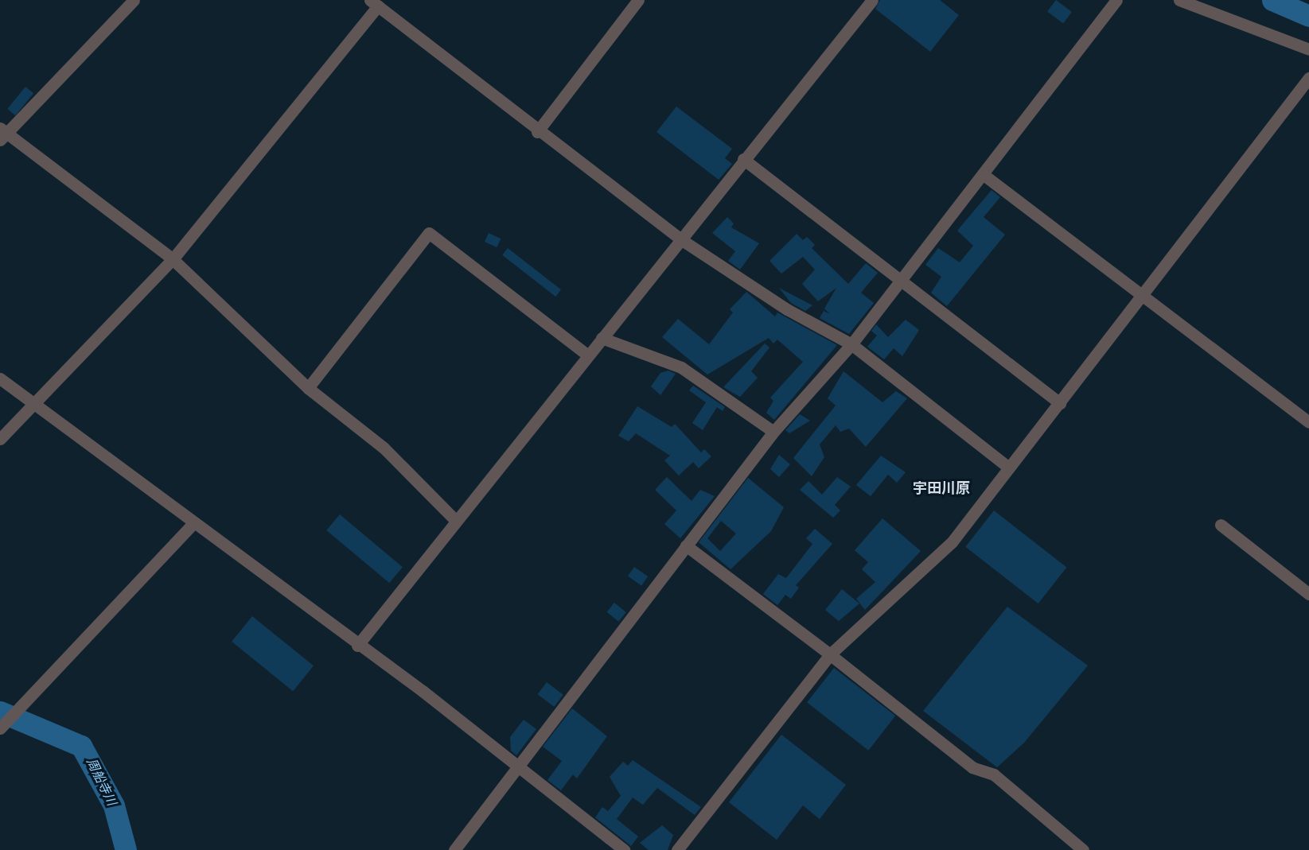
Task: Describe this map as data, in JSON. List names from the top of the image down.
{
  "districts": ["宇田川原"],
  "water": ["周船寺川"]
}
